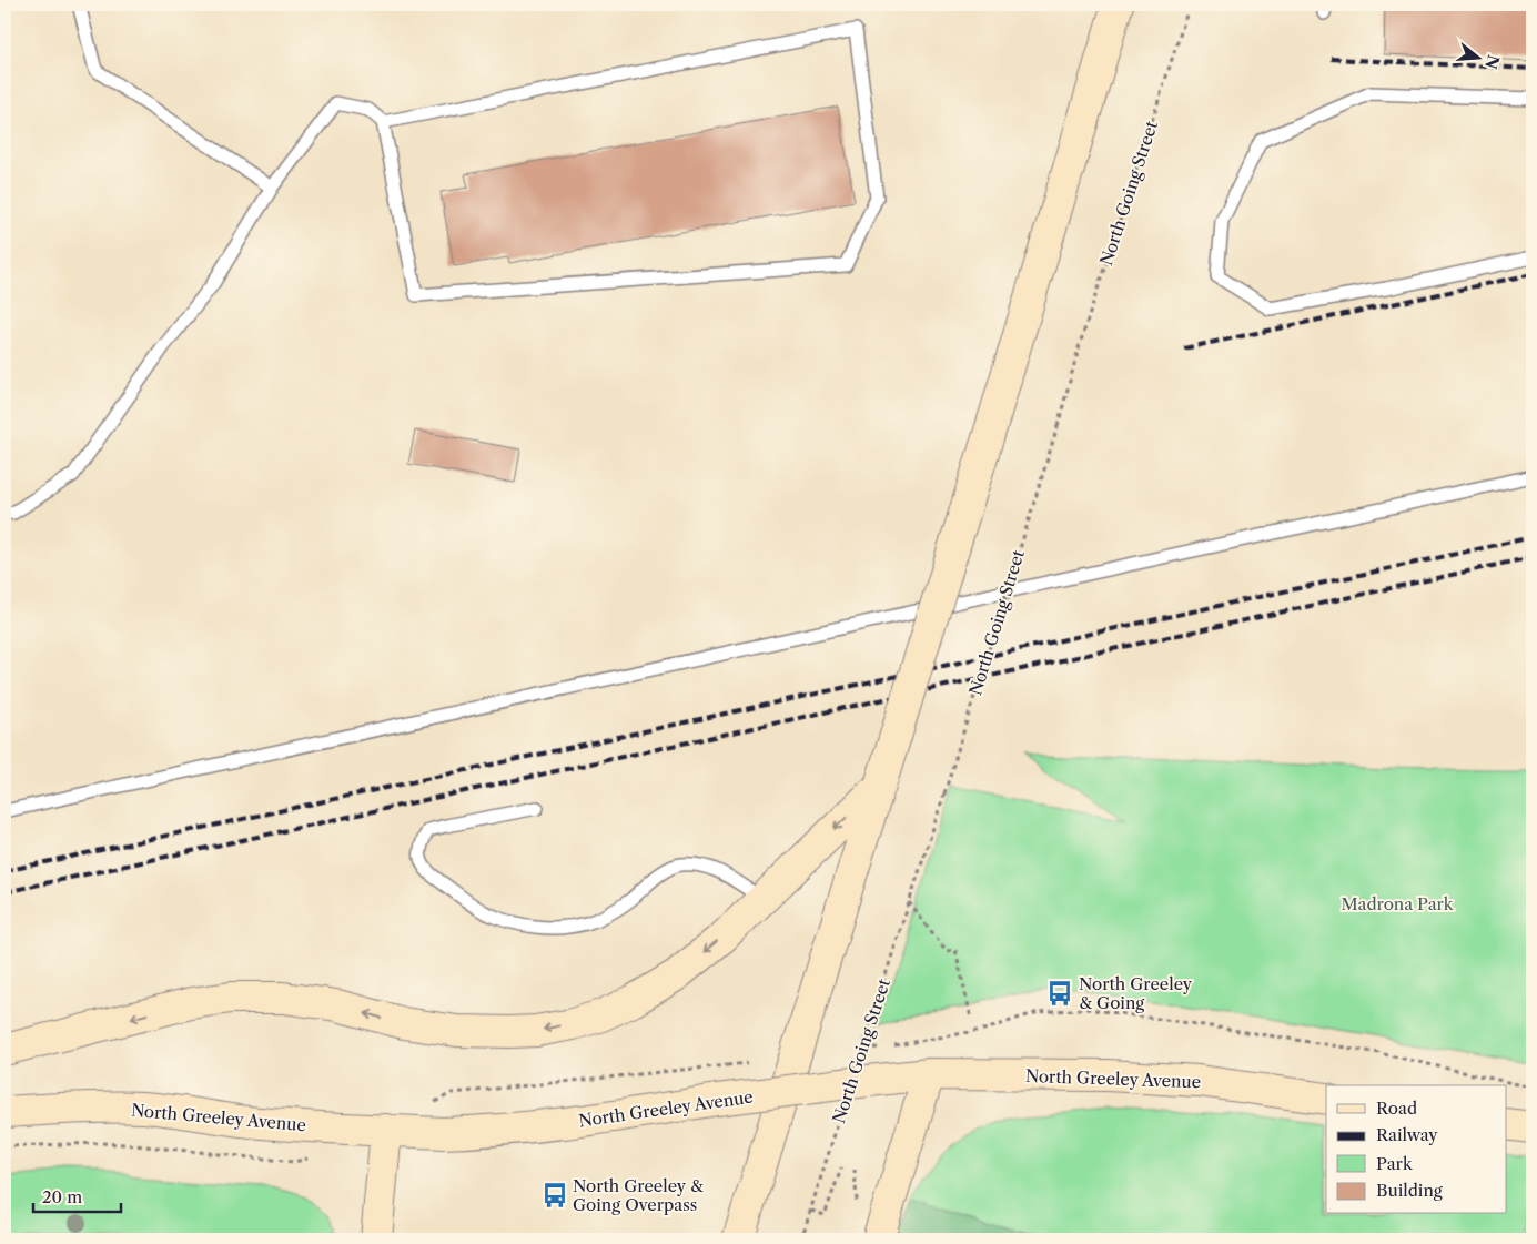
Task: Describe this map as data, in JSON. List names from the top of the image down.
{
  "streets": {
    "main road": ["North Greeley Avenue"],
    "path": ["North Going Street"]
  },
  "crossings": [
    ["North Going Street", "North Greeley Avenue"]
  ],
  "parks": ["Madrona Park"],
  "places": {
    "bus stop": ["North Greeley & Going", "North Greeley & Going Overpass"]
  },
  "legend": [
    "Road",
    "Railway",
    "Park",
    "Building"
  ],
  "scale_bar": "20 m",
  "north": "right"
}
